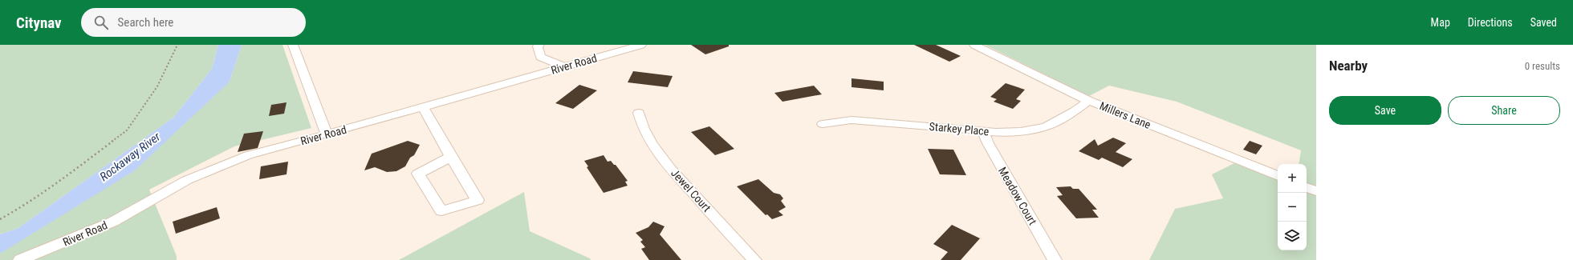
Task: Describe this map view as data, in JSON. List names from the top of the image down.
{
  "streets": {
    "street": [
      "River Road",
      "Millers Lane",
      "Starkey Place",
      "Jewel Court",
      "Meadow Court"
    ]
  },
  "crossings": [
    ["Millers Lane", "Starkey Place"],
    ["Starkey Place", "Meadow Court"]
  ],
  "water": ["Rockaway River"],
  "page": {
    "header": "Citynav",
    "search": "Search here",
    "nav": ["Map", "Directions", "Saved"],
    "heading": ["Nearby", "0 results"],
    "buttons": ["Save", "Share"],
    "map_buttons": ["+", "−"]
  }
}
